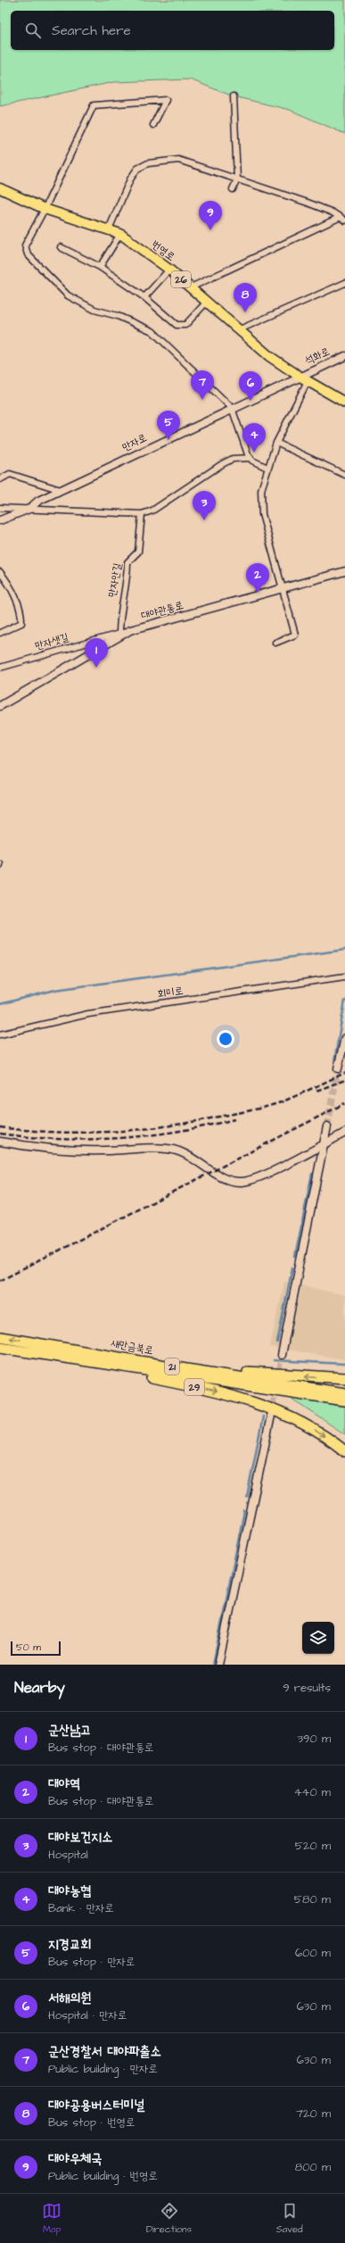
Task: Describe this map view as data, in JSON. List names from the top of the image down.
{
  "streets": {
    "highway": ["새만금북로", "21", "29"],
    "main road": ["번영로", "26"],
    "street": [
      "석화로",
      "만자로",
      "만자안길",
      "대야관통로",
      "만자샛길",
      "회미로"
    ]
  },
  "crossings": [
    ["번영로", "석화로"],
    ["번영로", "만자로"],
    ["석화로", "만자로"],
    ["만자안길", "만자샛길"],
    ["대야관통로", "만자샛길"],
    ["새만금북로", "29"]
  ],
  "scale_bar": "50 m",
  "page": {
    "search": "Search here",
    "pins": [
      "9",
      "8",
      "7",
      "6",
      "5",
      "4",
      "3",
      "2",
      "1"
    ],
    "scale": "50 m",
    "heading": ["Nearby", "9 results"],
    "list": [
      {
        "mark": "1",
        "name": "군산남고",
        "note": "Bus stop · 대야관통로",
        "value": "390 m"
      },
      {
        "mark": "2",
        "name": "대야역",
        "note": "Bus stop · 대야관통로",
        "value": "440 m"
      },
      {
        "mark": "3",
        "name": "대야보건지소",
        "note": "Hospital",
        "value": "520 m"
      },
      {
        "mark": "4",
        "name": "대야농협",
        "note": "Bank · 만자로",
        "value": "580 m"
      },
      {
        "mark": "5",
        "name": "지경교회",
        "note": "Bus stop · 만자로",
        "value": "600 m"
      },
      {
        "mark": "6",
        "name": "서해의원",
        "note": "Hospital · 만자로",
        "value": "630 m"
      },
      {
        "mark": "7",
        "name": "군산경찰서 대야파출소",
        "note": "Public building · 만자로",
        "value": "630 m"
      },
      {
        "mark": "8",
        "name": "대야공용버스터미널",
        "note": "Bus stop · 번영로",
        "value": "720 m"
      },
      {
        "mark": "9",
        "name": "대야우체국",
        "note": "Public building · 번영로",
        "value": "800 m"
      }
    ],
    "nav": ["Map", "Directions", "Saved"]
  }
}
